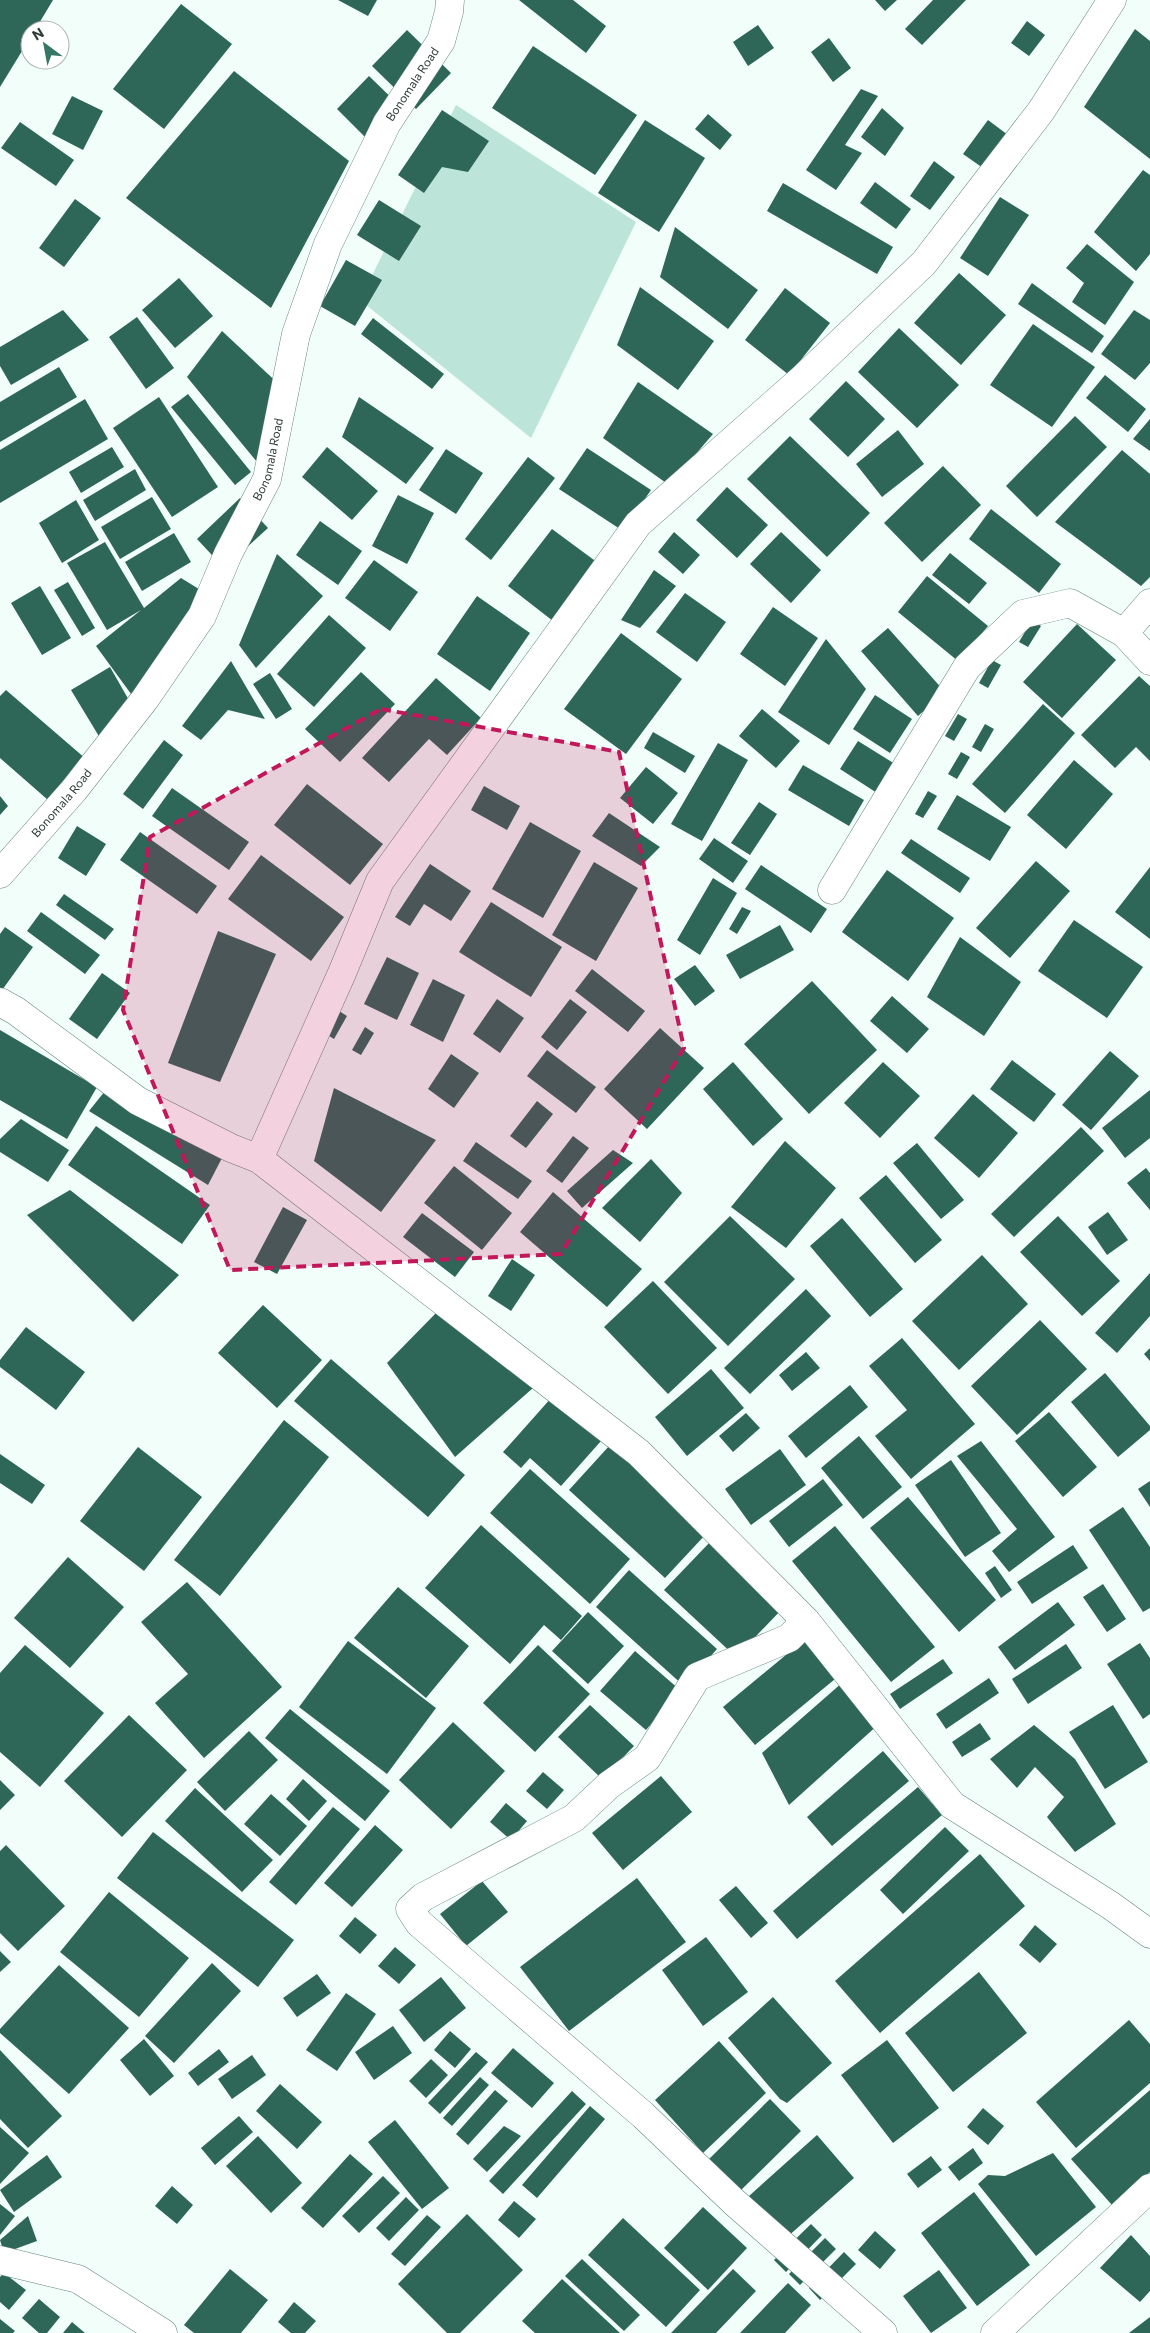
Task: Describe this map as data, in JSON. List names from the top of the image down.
{
  "streets": {
    "street": ["Bonomala Road"]
  },
  "north": "top left"
}
